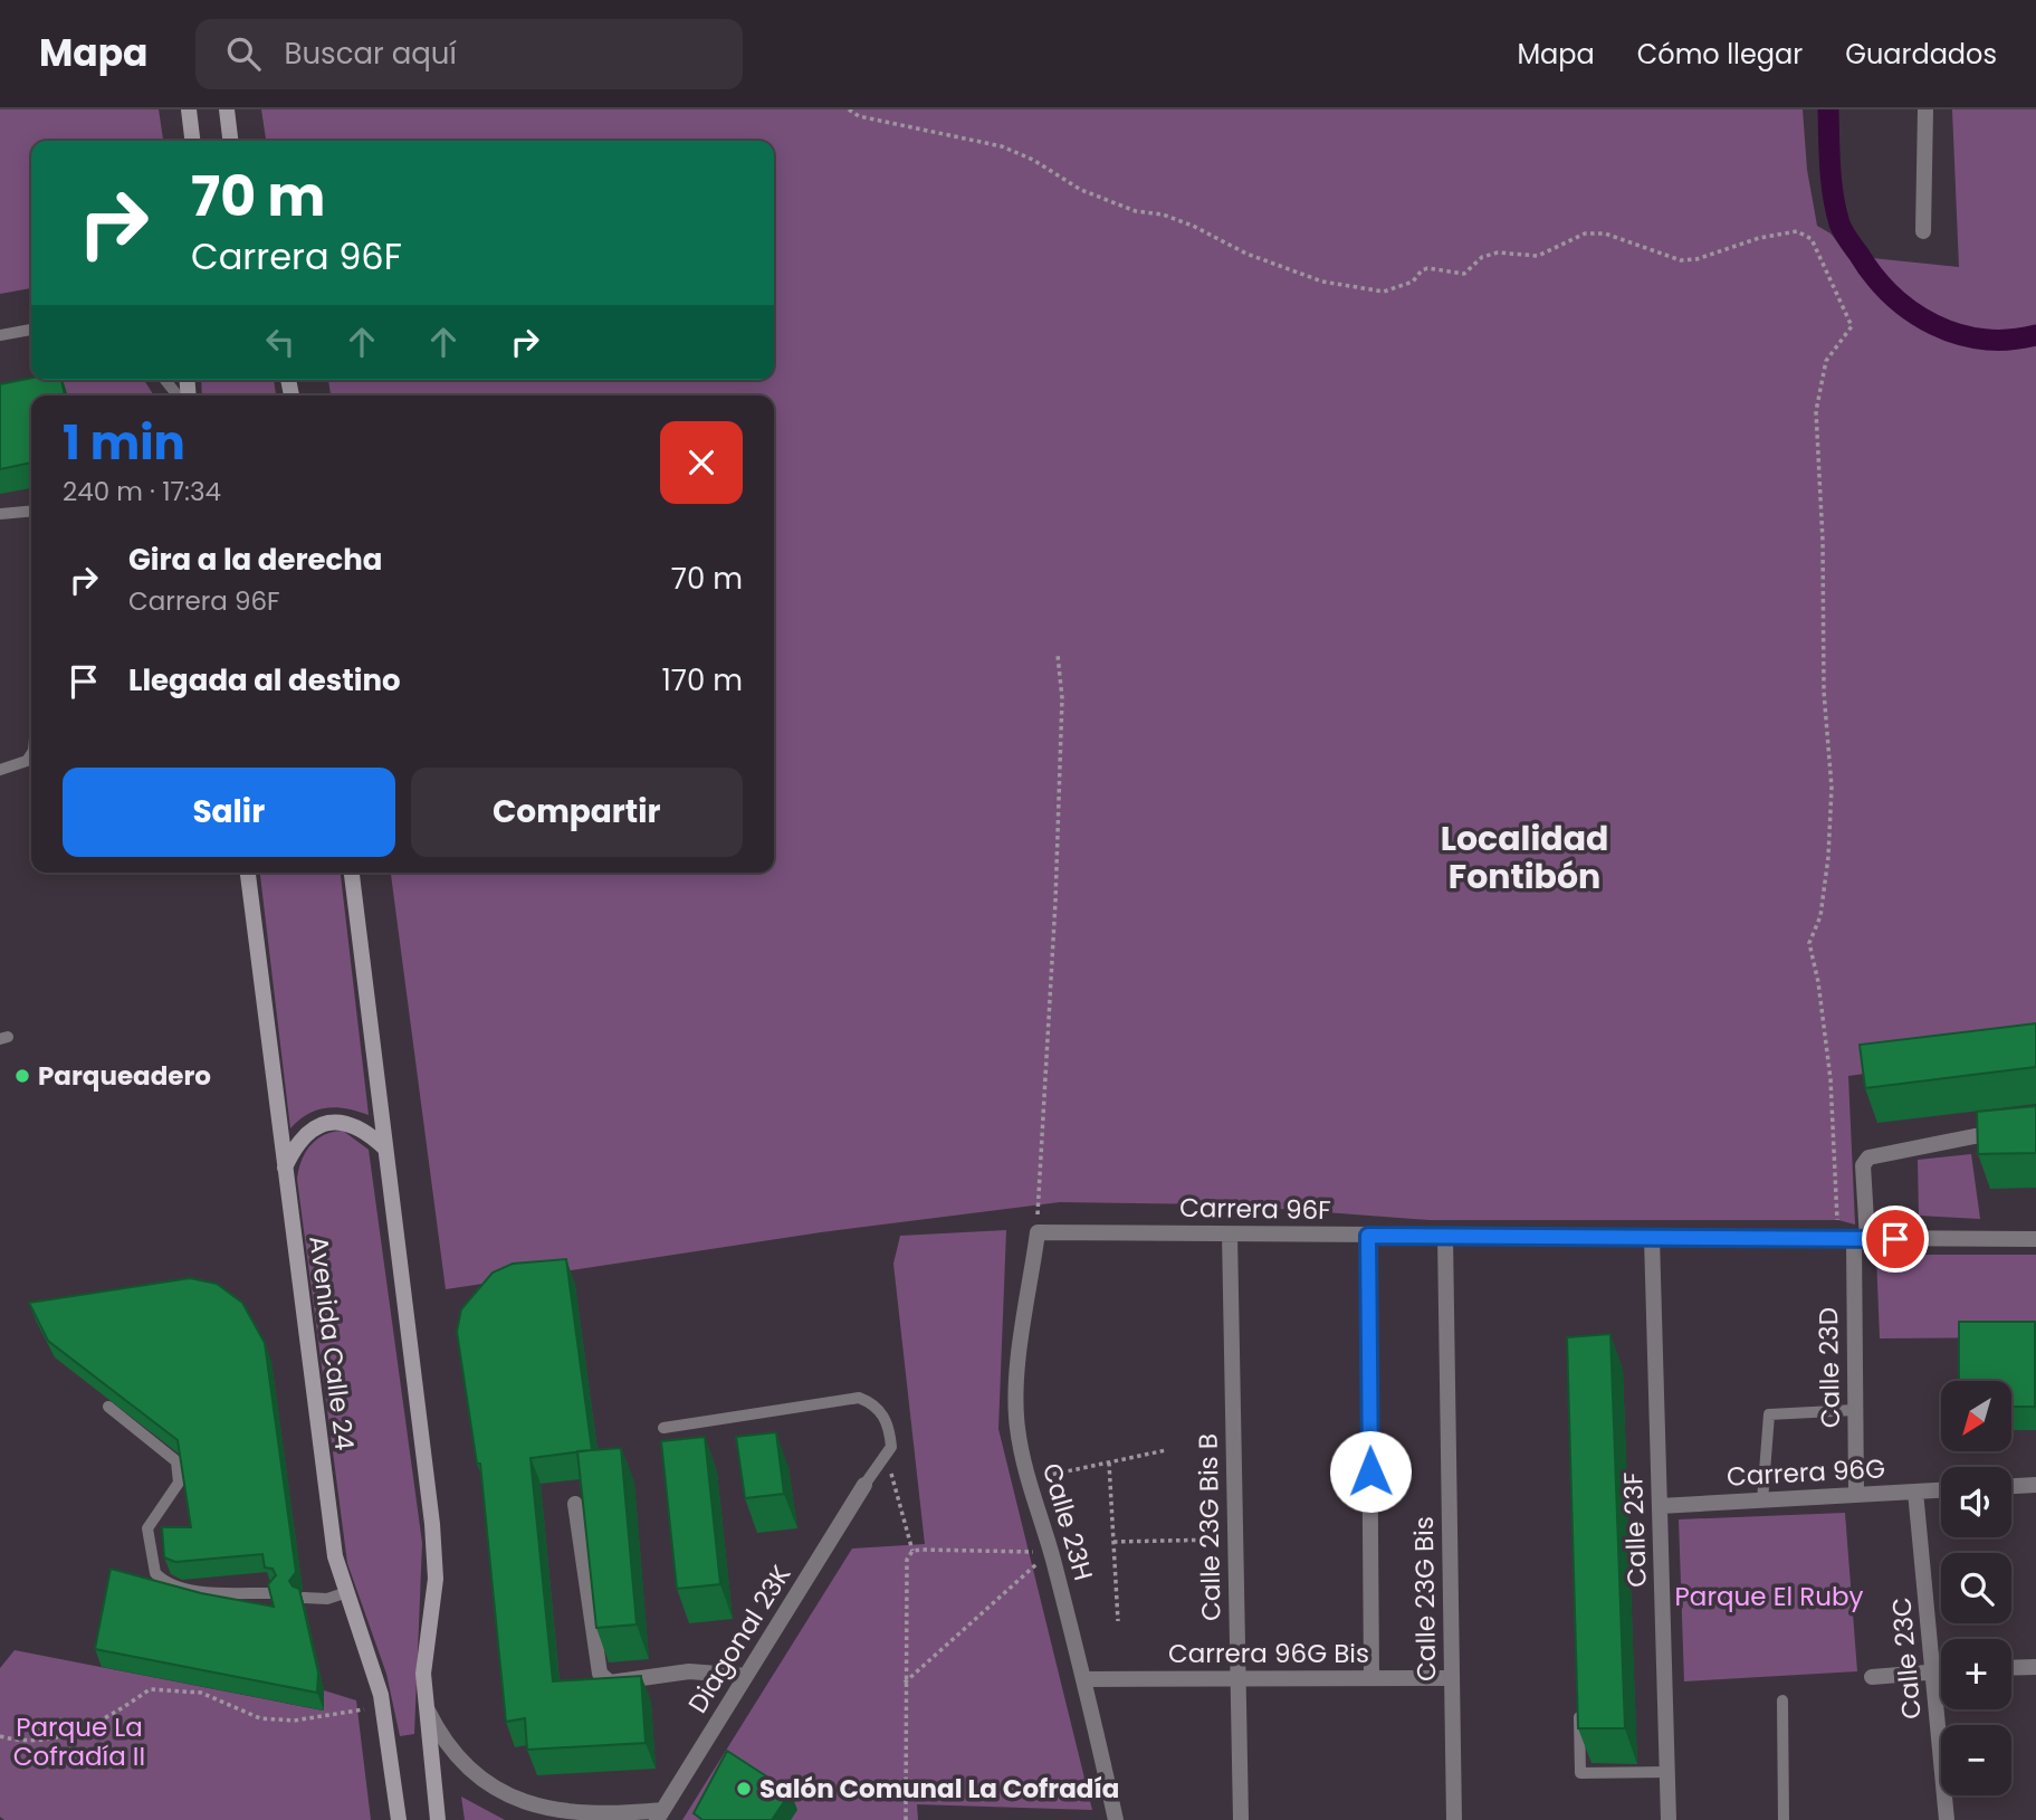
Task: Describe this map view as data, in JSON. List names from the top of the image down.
{
  "streets": {
    "main road": ["Avenida Calle 24"],
    "street": [
      "Carrera 96F",
      "Calle 23D",
      "Carrera 96G",
      "Calle 23H",
      "Calle 23G Bis B",
      "Calle 23F",
      "Calle 23G Bis",
      "Diagonal 23K",
      "Carrera 96G Bis",
      "Calle 23C"
    ]
  },
  "crossings": [
    ["Carrera 96F", "Calle 23D"],
    ["Carrera 96F", "Calle 23H"],
    ["Carrera 96F", "Calle 23G Bis B"],
    ["Carrera 96F", "Calle 23F"],
    ["Carrera 96F", "Calle 23G Bis"],
    ["Calle 23D", "Carrera 96G"],
    ["Carrera 96G", "Calle 23F"],
    ["Carrera 96G", "Calle 23C"],
    ["Calle 23H", "Carrera 96G Bis"],
    ["Calle 23G Bis B", "Carrera 96G Bis"],
    ["Calle 23G Bis", "Carrera 96G Bis"]
  ],
  "districts": ["Localidad Fontibón"],
  "parks": ["Parque El Ruby", "Parque La Cofradía II"],
  "places": ["Parqueadero", "Salón Comunal La Cofradía"],
  "north": "bottom left",
  "page": {
    "header": "Mapa",
    "search": "Buscar aquí",
    "nav": ["Mapa", "Cómo llegar", "Guardados"],
    "turn": ["70 m", "Carrera 96F"],
    "heading": ["1 min", "240 m · 17:34"],
    "list": [
      {
        "name": "Gira a la derecha",
        "note": "Carrera 96F",
        "value": "70 m"
      },
      {
        "name": "Llegada al destino",
        "value": "170 m"
      }
    ],
    "buttons": ["Salir", "Compartir"],
    "map_buttons": ["+", "−"]
  }
}
